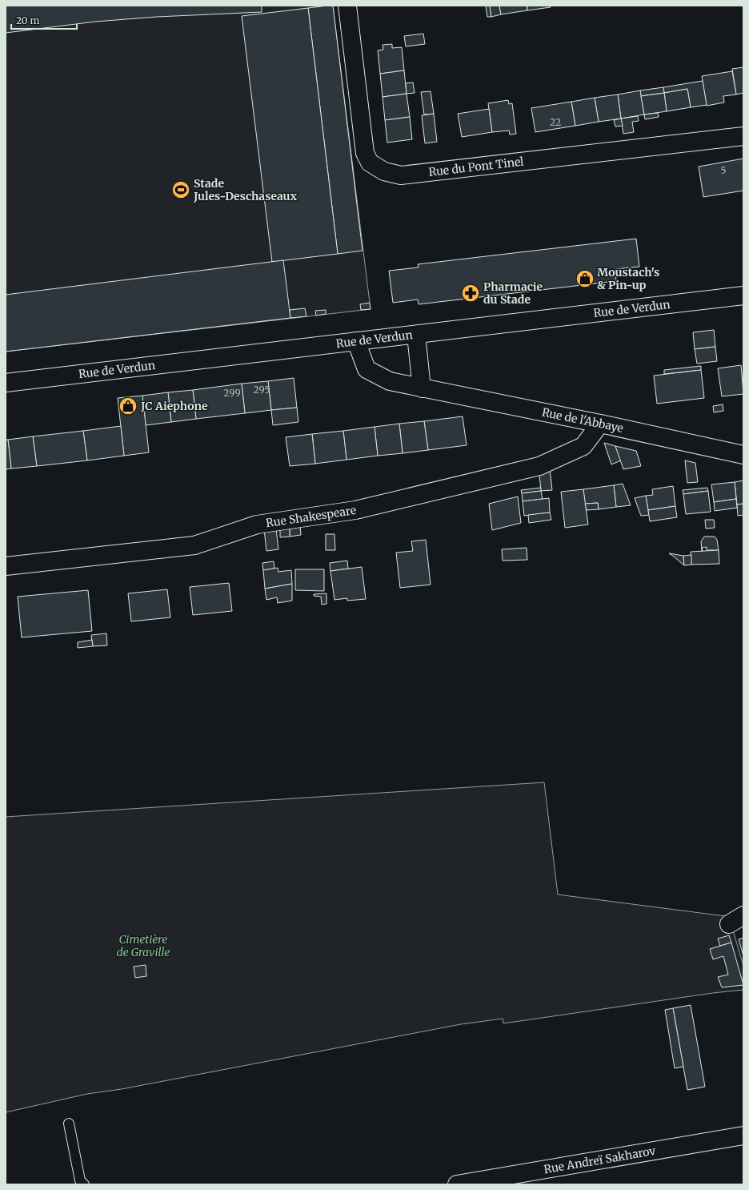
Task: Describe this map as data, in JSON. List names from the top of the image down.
{
  "streets": {
    "street": [
      "Rue du Pont Tinel",
      "Rue de Verdun",
      "Rue de l'Abbaye",
      "Rue Shakespeare",
      "Rue Andreï Sakharov"
    ]
  },
  "crossings": [
    ["Rue de Verdun", "Rue de l'Abbaye"],
    ["Rue de l'Abbaye", "Rue Shakespeare"]
  ],
  "parks": ["Cimetière de Graville"],
  "places": {
    "sports": ["Stade Jules-Deschaseaux"],
    "shop": ["Moustach's & Pin-up", "JC Aiephone"],
    "pharmacy": ["Pharmacie du Stade"]
  },
  "house_numbers": [
    "22",
    "5",
    "295",
    "299"
  ],
  "scale_bar": "20 m"
}
